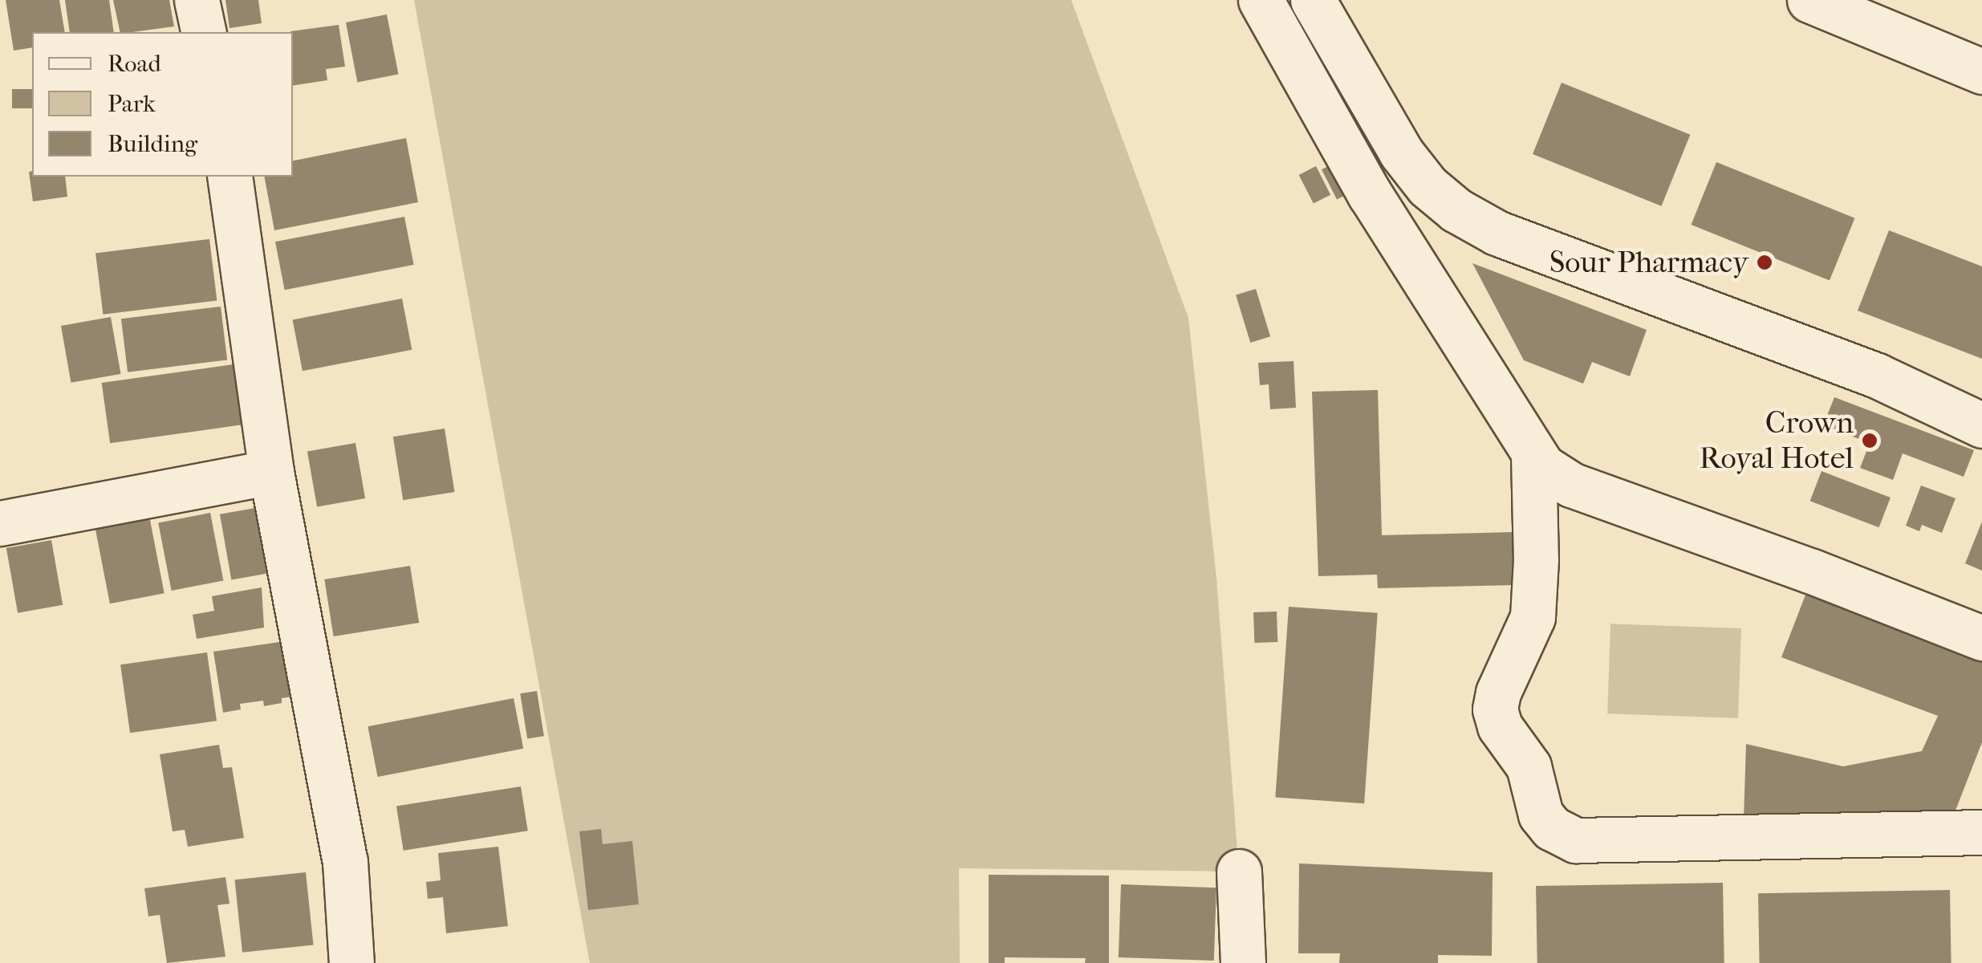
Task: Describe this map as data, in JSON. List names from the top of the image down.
{
  "places": ["Sour Pharmacy", "Crown Royal Hotel"],
  "legend": ["Road", "Park", "Building"]
}
